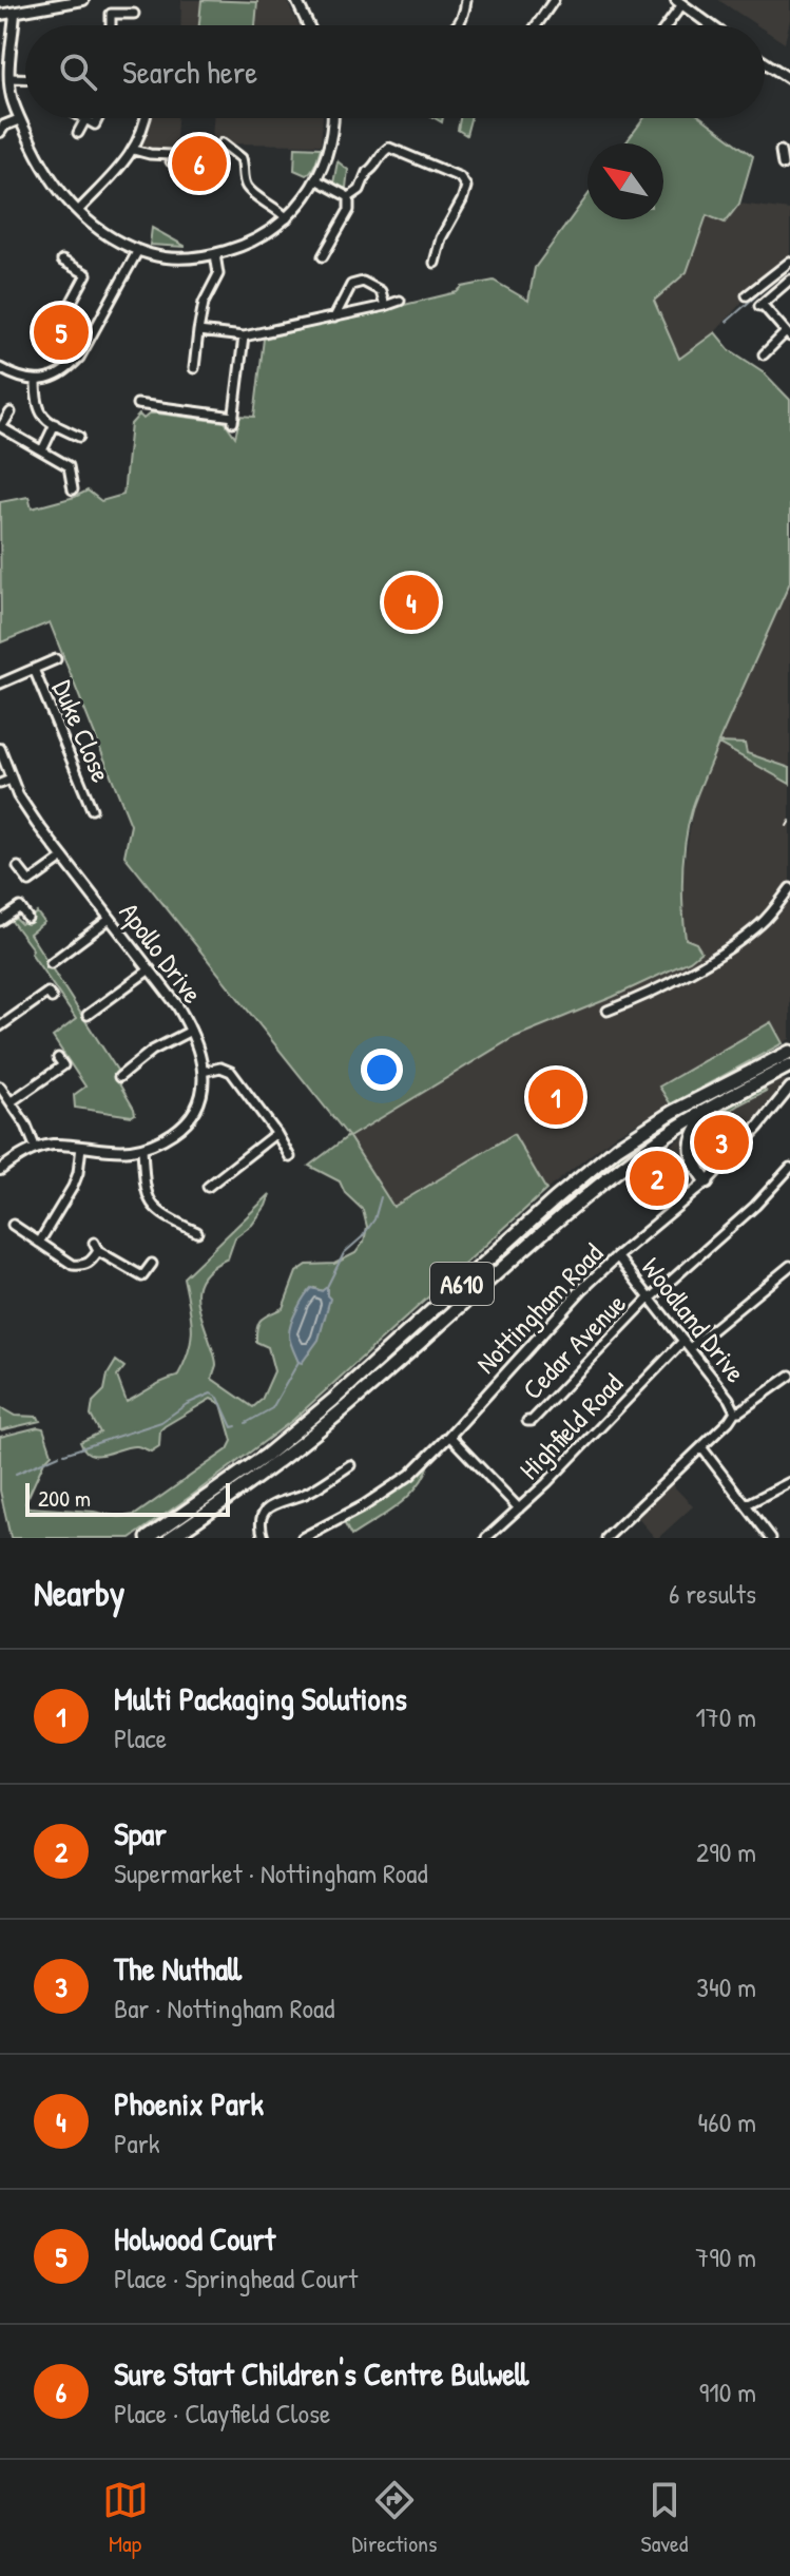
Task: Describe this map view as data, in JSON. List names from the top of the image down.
{
  "streets": {
    "highway": ["A610"],
    "street": [
      "Duke Close",
      "Apollo Drive",
      "Nottingham Road",
      "Woodland Drive",
      "Cedar Avenue",
      "Highfield Road"
    ]
  },
  "crossings": [
    ["Nottingham Road", "Woodland Drive"],
    ["Woodland Drive", "Cedar Avenue"],
    ["Woodland Drive", "Highfield Road"]
  ],
  "scale_bar": "200 m",
  "north": "top left",
  "page": {
    "search": "Search here",
    "pins": [
      "6",
      "5",
      "4",
      "1",
      "3",
      "2"
    ],
    "scale": "200 m",
    "heading": ["Nearby", "6 results"],
    "list": [
      {
        "mark": "1",
        "name": "Multi Packaging Solutions",
        "note": "Place",
        "value": "170 m"
      },
      {
        "mark": "2",
        "name": "Spar",
        "note": "Supermarket · Nottingham Road",
        "value": "290 m"
      },
      {
        "mark": "3",
        "name": "The Nuthall",
        "note": "Bar · Nottingham Road",
        "value": "340 m"
      },
      {
        "mark": "4",
        "name": "Phoenix Park",
        "note": "Park",
        "value": "460 m"
      },
      {
        "mark": "5",
        "name": "Holwood Court",
        "note": "Place · Springhead Court",
        "value": "790 m"
      },
      {
        "mark": "6",
        "name": "Sure Start Children's Centre Bulwell",
        "note": "Place · Clayfield Close",
        "value": "910 m"
      }
    ],
    "nav": ["Map", "Directions", "Saved"]
  }
}
